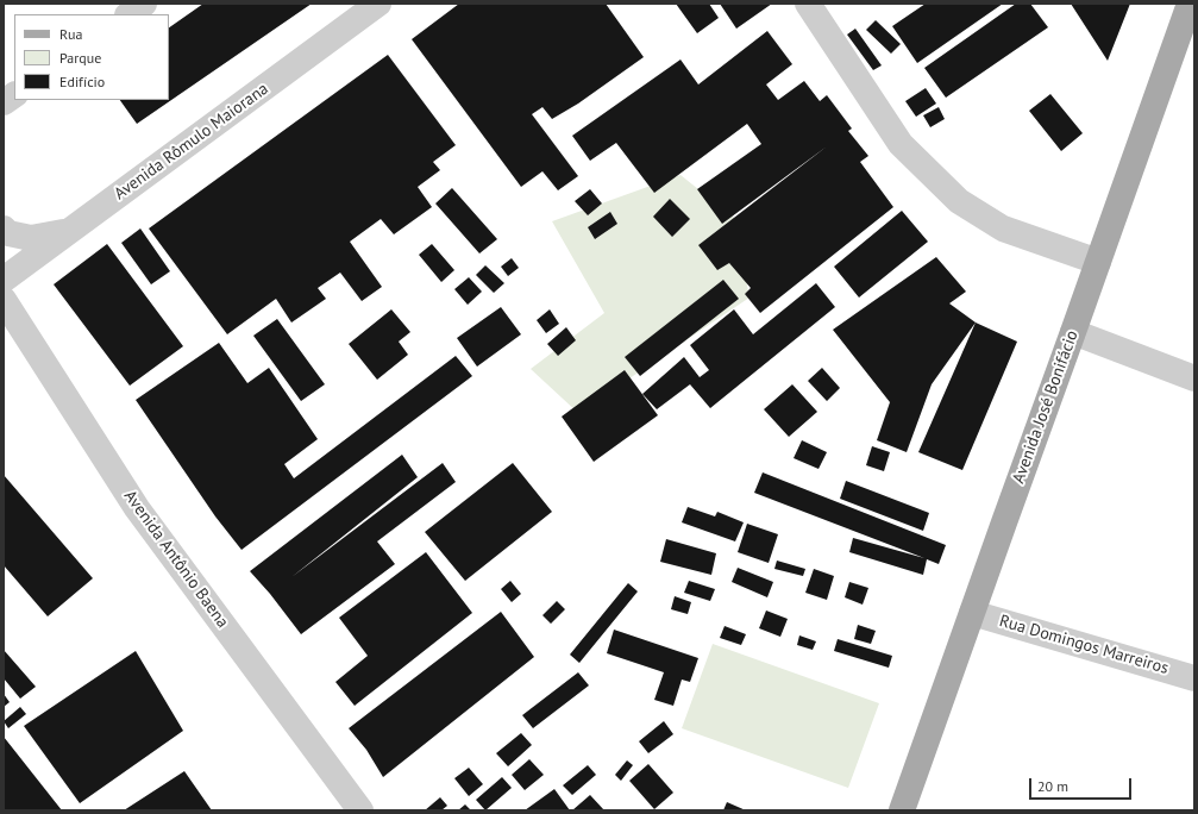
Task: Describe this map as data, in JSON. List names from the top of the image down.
{
  "streets": {
    "main road": ["Avenida José Bonifácio"],
    "street": ["Avenida Rômulo Maiorana", "Avenida Antônio Baena", "Rua Domingos Marreiros"]
  },
  "crossings": [
    ["Avenida José Bonifácio", "Rua Domingos Marreiros"]
  ],
  "legend": ["Rua", "Parque", "Edifício"],
  "scale_bar": "20 m"
}
